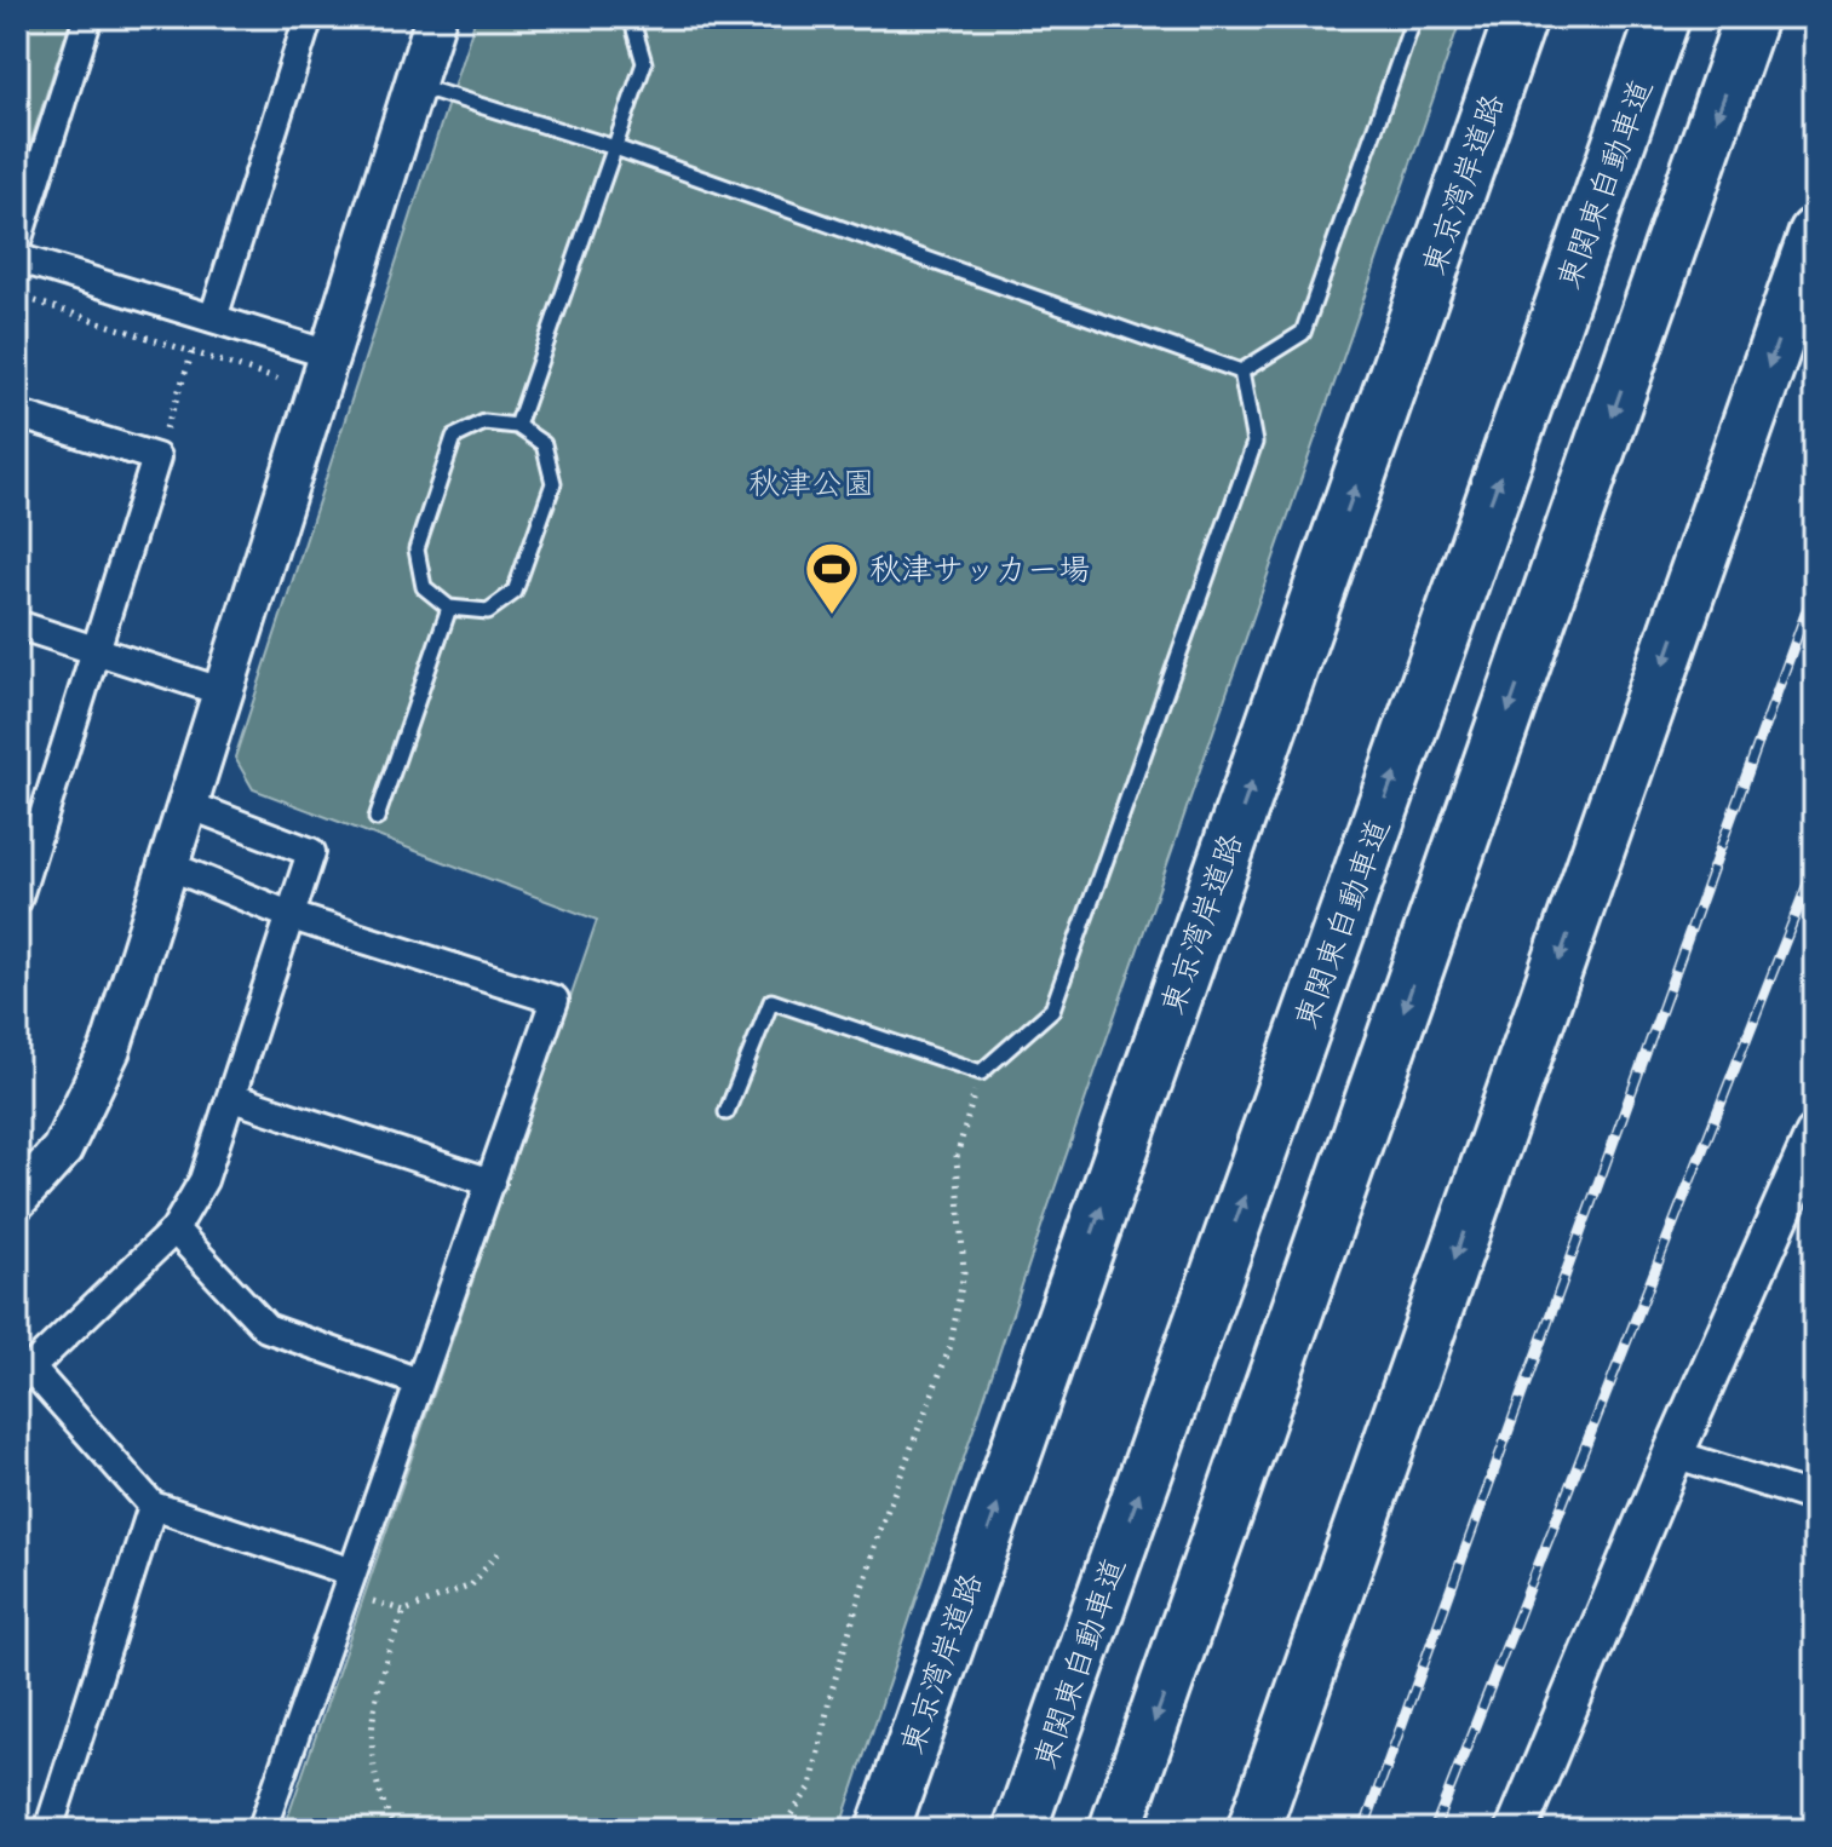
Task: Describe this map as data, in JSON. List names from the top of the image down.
{
  "streets": {
    "highway": ["東京湾岸道路", "東関東自動車道"]
  },
  "parks": ["秋津公園"],
  "places": {
    "sports": ["秋津サッカー場"]
  }
}
